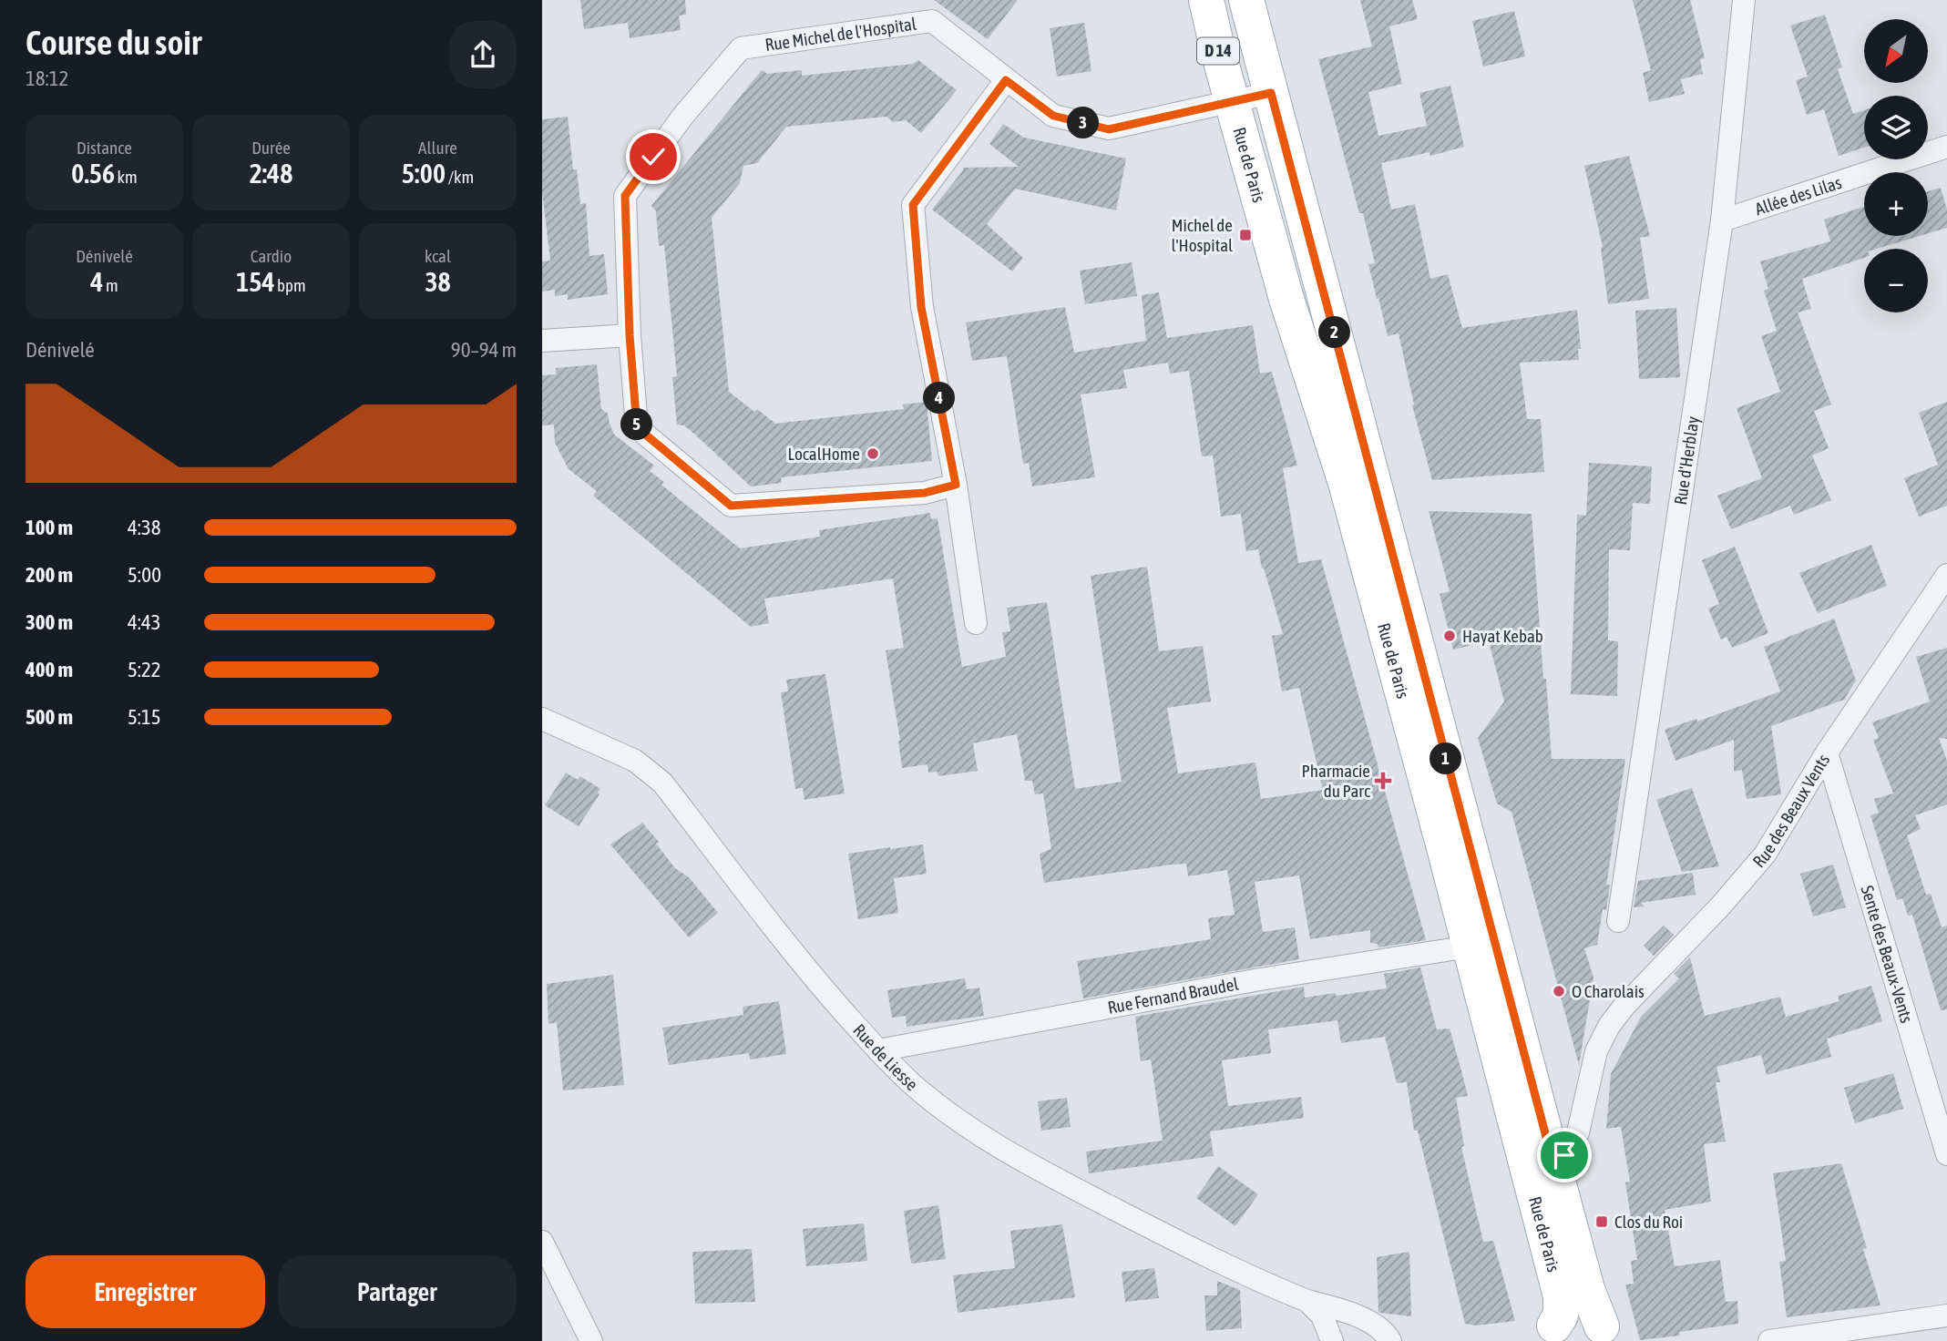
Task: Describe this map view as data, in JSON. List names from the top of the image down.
{
  "streets": {
    "main road": ["D 14", "Rue de Paris"],
    "street": [
      "Rue Michel de l'Hospital",
      "Allée des Lilas",
      "Rue d'Herblay",
      "Rue des Beaux Vents",
      "Sente des Beaux-Vents",
      "Rue Fernand Braudel",
      "Rue de Liesse"
    ]
  },
  "crossings": [
    ["Rue Michel de l'Hospital", "Rue de Paris"],
    ["Rue de Paris", "Rue des Beaux Vents"],
    ["Rue de Paris", "Rue Fernand Braudel"],
    ["Allée des Lilas", "Rue d'Herblay"],
    ["Rue des Beaux Vents", "Sente des Beaux-Vents"],
    ["Rue Fernand Braudel", "Rue de Liesse"]
  ],
  "places": {
    "transit": ["Michel de l'Hospital", "Clos du Roi"],
    "other": ["LocalHome", "Hayat Kebab", "O Charolais"],
    "health": ["Pharmacie du Parc"]
  },
  "north": "bottom left",
  "page": {
    "heading": ["Course du soir", "18:12"],
    "map_buttons": ["+", "−"],
    "pins": [
      "3",
      "2",
      "4",
      "5",
      "1"
    ],
    "stats": [
      ["Distance", "0.56 km"],
      ["Durée", "2:48"],
      ["Allure", "5:00 /km"],
      ["Dénivelé", "4 m"],
      ["Cardio", "154 bpm"],
      ["kcal", "38"]
    ],
    "chart": ["Dénivelé", "90–94 m"],
    "list": [
      {
        "name": "100 m",
        "note": "4:38"
      },
      {
        "name": "200 m",
        "note": "5:00"
      },
      {
        "name": "300 m",
        "note": "4:43"
      },
      {
        "name": "400 m",
        "note": "5:22"
      },
      {
        "name": "500 m",
        "note": "5:15"
      }
    ],
    "buttons": ["Enregistrer", "Partager"]
  }
}
